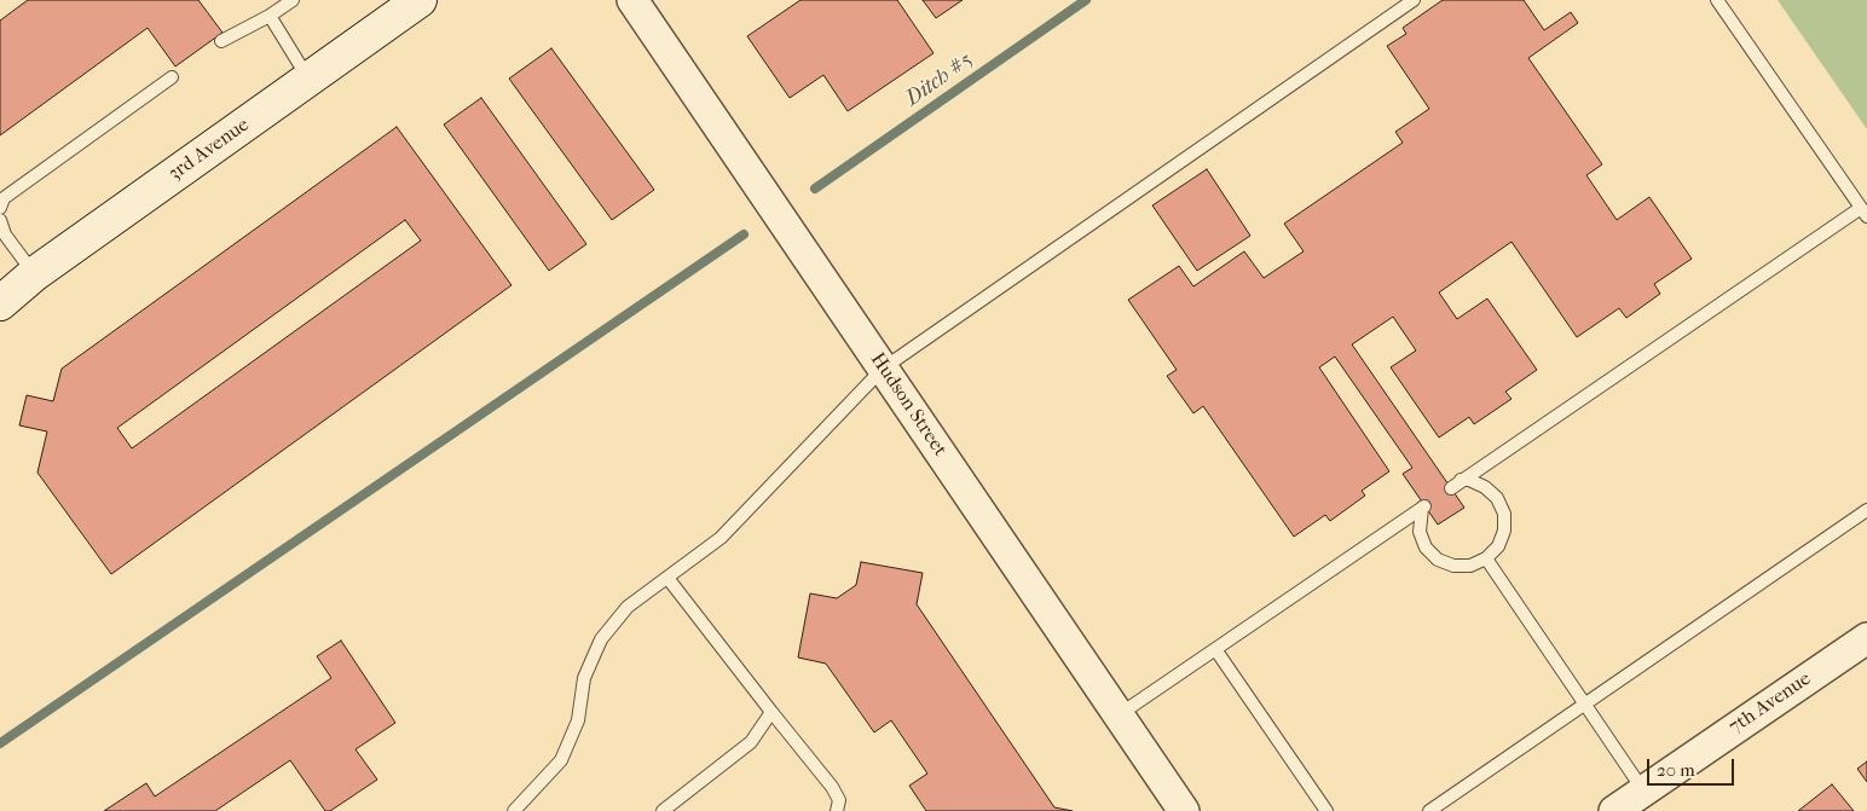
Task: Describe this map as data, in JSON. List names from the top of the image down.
{
  "streets": {
    "main road": ["3rd Avenue"],
    "street": ["Hudson Street", "7th Avenue"]
  },
  "water": ["Ditch #5"],
  "scale_bar": "20 m"
}
